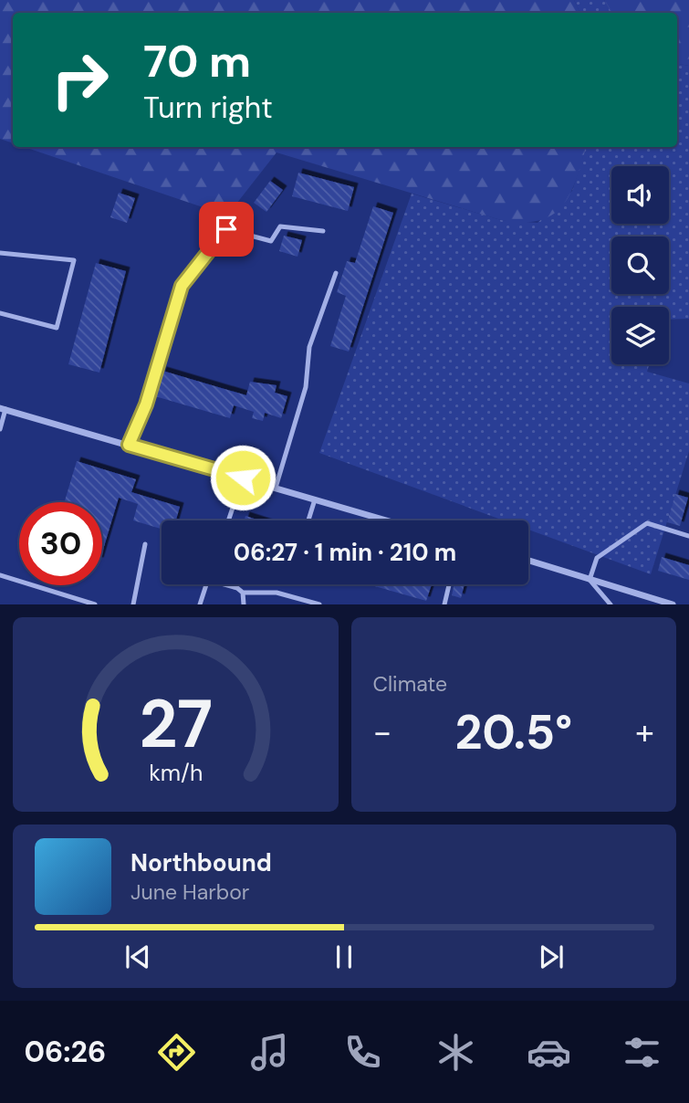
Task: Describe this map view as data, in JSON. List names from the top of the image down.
{
  "page": {
    "turn": ["70 m", "Turn right"],
    "limit": "30",
    "trip": "06:27 · 1 min · 210 m",
    "tile": "Climate",
    "heat": ["−", "20.5°", "+"],
    "song": ["Northbound", "June Harbor"],
    "tabs": "06:26",
    "gauge": ["27", "km/h"]
  }
}
